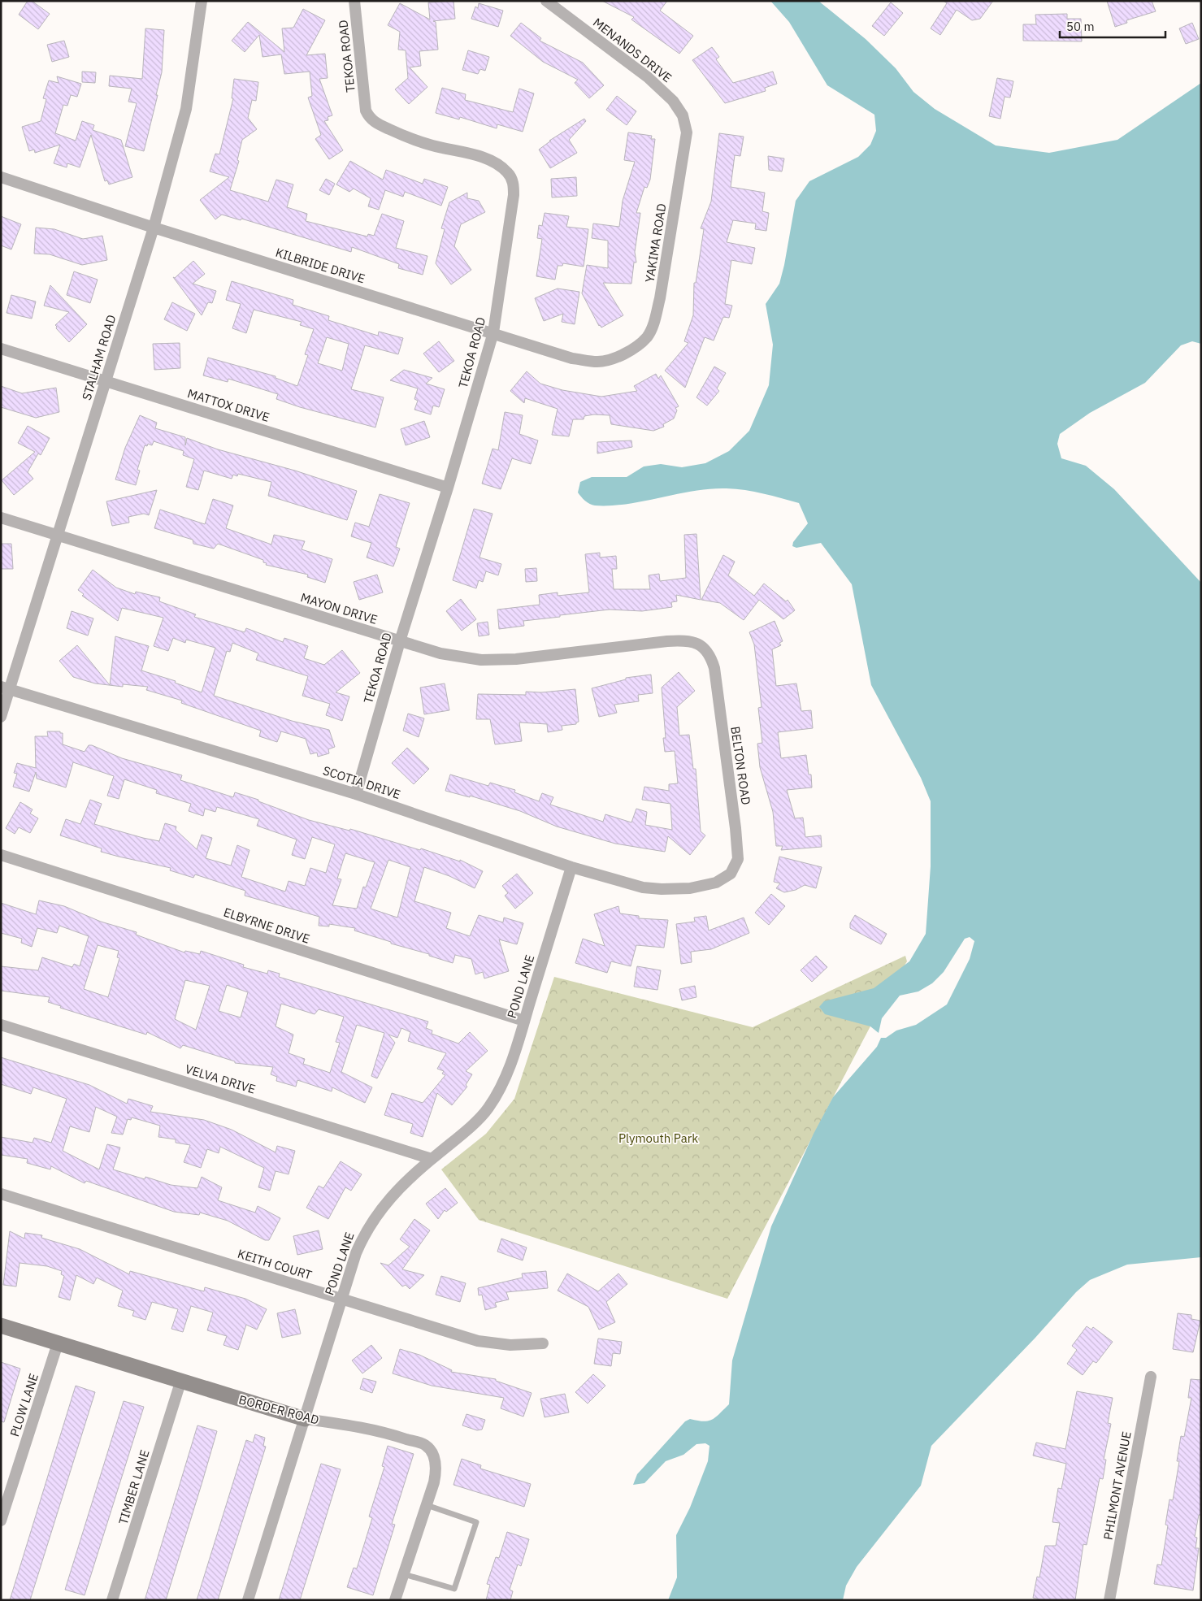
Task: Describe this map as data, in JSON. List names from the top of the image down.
{
  "streets": {
    "street": [
      "MENANDS DRIVE",
      "TEKOA ROAD",
      "YAKIMA ROAD",
      "KILBRIDE DRIVE",
      "STALHAM ROAD",
      "MATTOX DRIVE",
      "MAYON DRIVE",
      "BELTON ROAD",
      "SCOTIA DRIVE",
      "ELBYRNE DRIVE",
      "POND LANE",
      "VELVA DRIVE",
      "KEITH COURT",
      "PLOW LANE",
      "BORDER ROAD",
      "PHILMONT AVENUE",
      "TIMBER LANE"
    ]
  },
  "crossings": [
    ["MENANDS DRIVE", "YAKIMA ROAD"],
    ["TEKOA ROAD", "KILBRIDE DRIVE"],
    ["TEKOA ROAD", "MATTOX DRIVE"],
    ["TEKOA ROAD", "MAYON DRIVE"],
    ["TEKOA ROAD", "SCOTIA DRIVE"],
    ["YAKIMA ROAD", "KILBRIDE DRIVE"],
    ["KILBRIDE DRIVE", "STALHAM ROAD"],
    ["STALHAM ROAD", "MATTOX DRIVE"],
    ["STALHAM ROAD", "MAYON DRIVE"],
    ["STALHAM ROAD", "SCOTIA DRIVE"],
    ["MAYON DRIVE", "BELTON ROAD"],
    ["BELTON ROAD", "SCOTIA DRIVE"],
    ["SCOTIA DRIVE", "POND LANE"],
    ["ELBYRNE DRIVE", "POND LANE"],
    ["POND LANE", "VELVA DRIVE"],
    ["POND LANE", "KEITH COURT"],
    ["POND LANE", "BORDER ROAD"],
    ["PLOW LANE", "BORDER ROAD"],
    ["BORDER ROAD", "TIMBER LANE"]
  ],
  "parks": ["Plymouth Park"],
  "scale_bar": "50 m"
}
